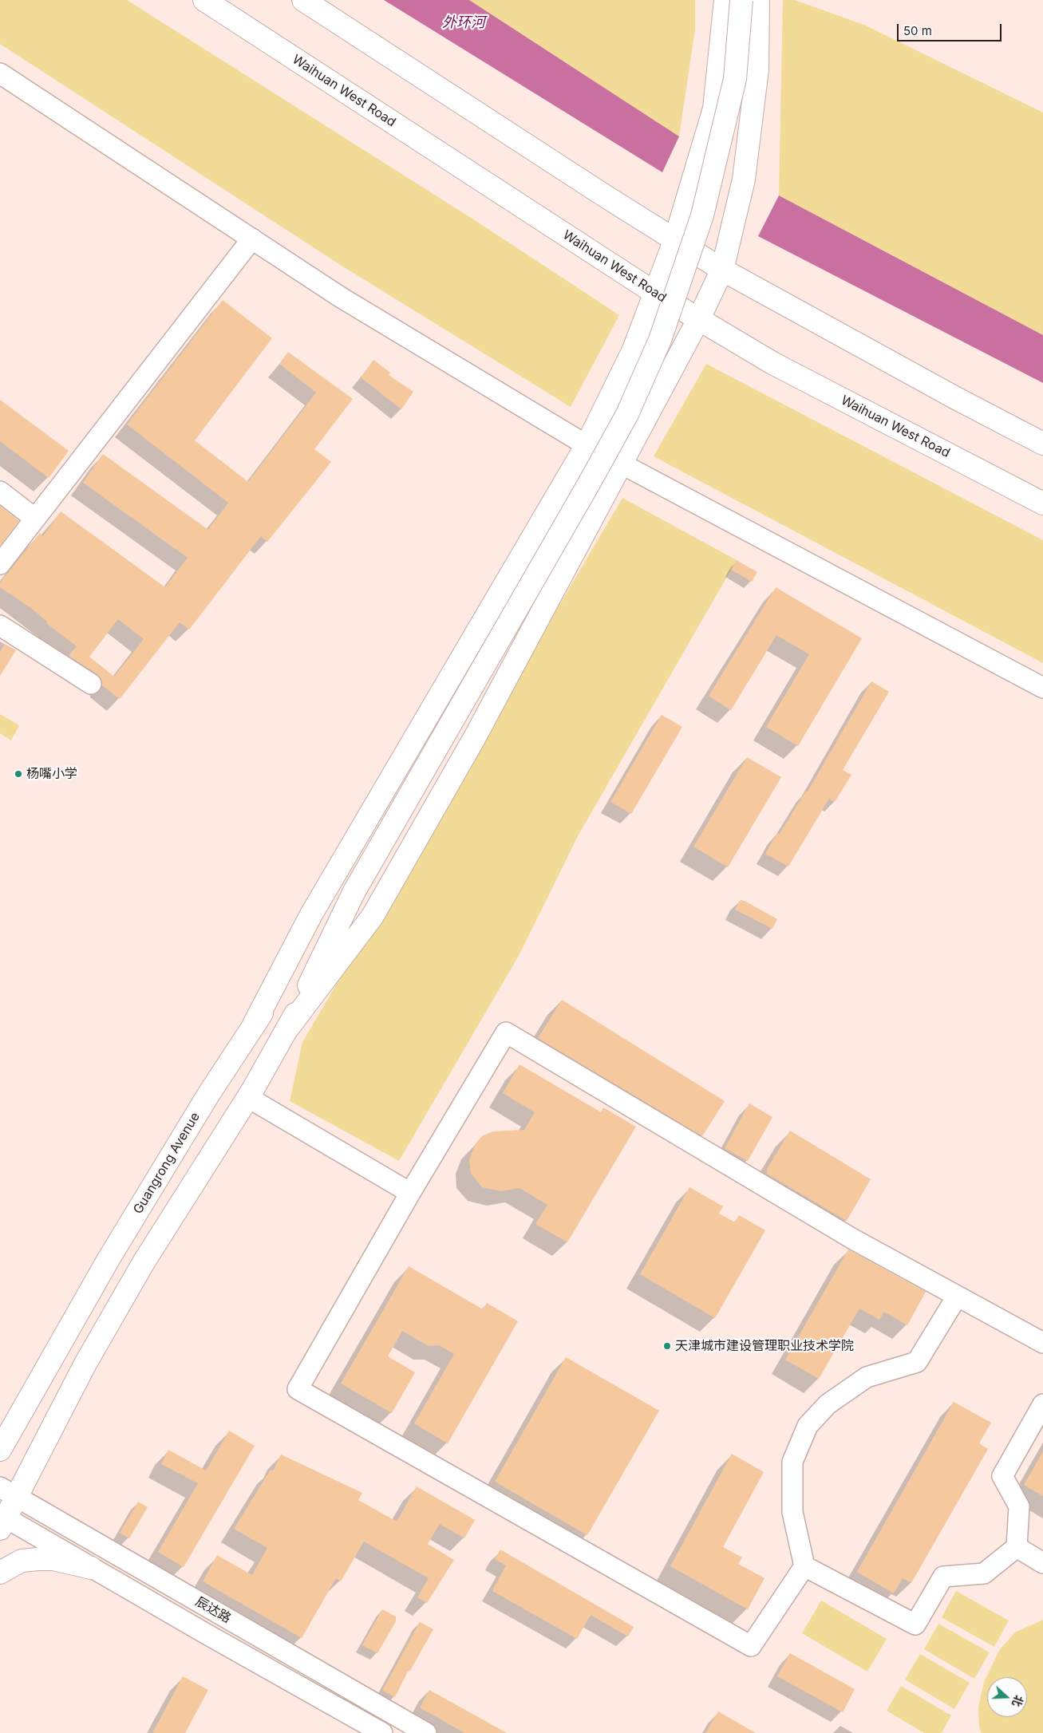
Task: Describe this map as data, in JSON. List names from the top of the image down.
{
  "streets": {
    "main road": ["Waihuan West Road", "Guangrong Avenue"],
    "street": ["辰达路"]
  },
  "water": ["外环河"],
  "places": ["杨嘴小学", "天津城市建设管理职业技术学院"],
  "scale_bar": "50 m",
  "north": "right"
}
